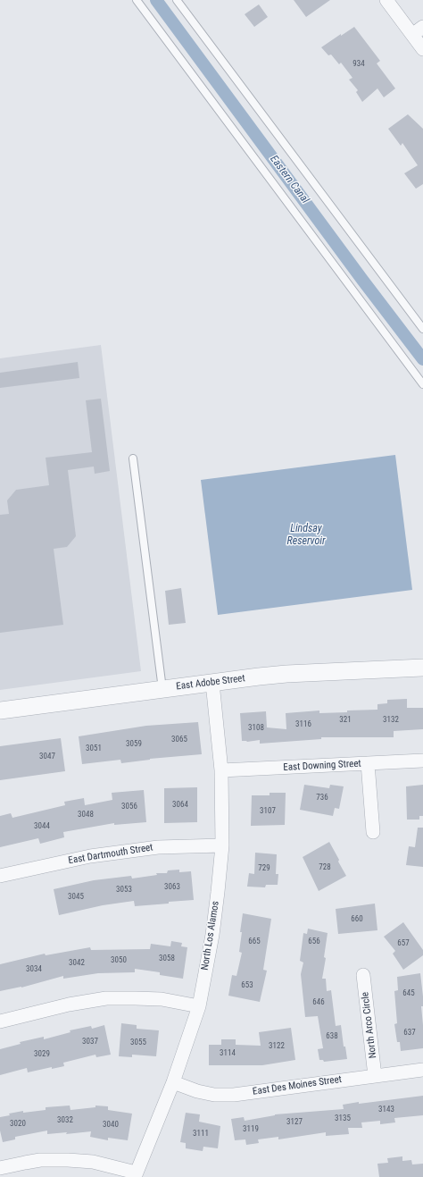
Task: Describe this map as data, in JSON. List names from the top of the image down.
{
  "streets": {
    "street": [
      "East Adobe Street",
      "East Downing Street",
      "East Dartmouth Street",
      "North Los Alamos",
      "North Arco Circle",
      "East Des Moines Street"
    ]
  },
  "crossings": [
    ["East Adobe Street", "North Los Alamos"],
    ["East Downing Street", "North Los Alamos"],
    ["East Dartmouth Street", "North Los Alamos"],
    ["North Los Alamos", "East Des Moines Street"],
    ["North Arco Circle", "East Des Moines Street"]
  ],
  "water": ["Eastern Canal", "Lindsay Reservoir"],
  "house_numbers": [
    "934",
    "321",
    "3132",
    "3116",
    "3108",
    "3065",
    "3059",
    "3051",
    "3047",
    "736",
    "3064",
    "3056",
    "3107",
    "3048",
    "3044",
    "728",
    "729",
    "3063",
    "3053",
    "3045",
    "660",
    "665",
    "656",
    "657",
    "3058",
    "3050",
    "3042",
    "3034",
    "653",
    "645",
    "646",
    "637",
    "638",
    "3037",
    "3055",
    "3122",
    "3114",
    "3029",
    "3143",
    "3135",
    "3032",
    "3127",
    "3020",
    "3040",
    "3119",
    "3111"
  ]
}
